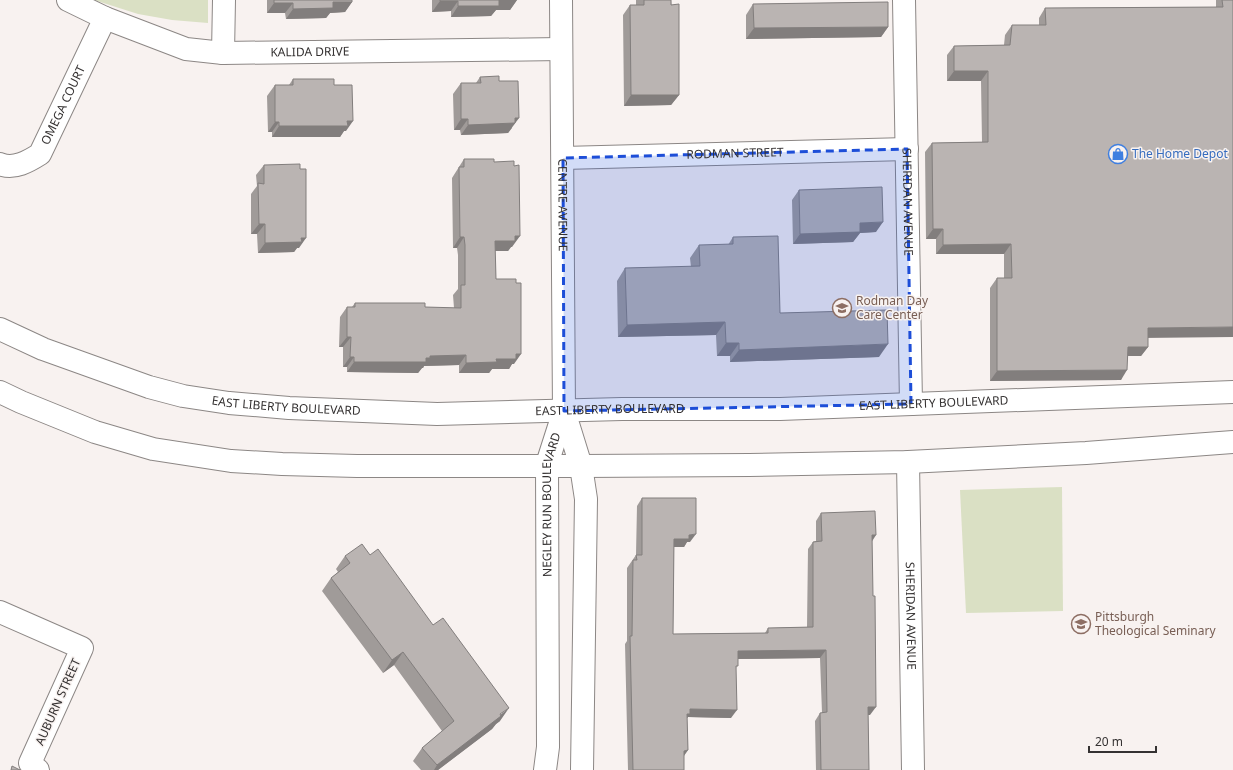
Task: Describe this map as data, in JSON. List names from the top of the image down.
{
  "streets": {
    "main road": [
      "KALIDA DRIVE",
      "OMEGA COURT",
      "RODMAN STREET",
      "SHERIDAN AVENUE",
      "CENTRE AVENUE",
      "EAST LIBERTY BOULEVARD",
      "NEGLEY RUN BOULEVARD",
      "AUBURN STREET"
    ]
  },
  "crossings": [
    ["KALIDA DRIVE", "OMEGA COURT"],
    ["KALIDA DRIVE", "CENTRE AVENUE"],
    ["RODMAN STREET", "SHERIDAN AVENUE"],
    ["RODMAN STREET", "CENTRE AVENUE"],
    ["SHERIDAN AVENUE", "EAST LIBERTY BOULEVARD"],
    ["CENTRE AVENUE", "EAST LIBERTY BOULEVARD"],
    ["CENTRE AVENUE", "NEGLEY RUN BOULEVARD"],
    ["EAST LIBERTY BOULEVARD", "NEGLEY RUN BOULEVARD"]
  ],
  "places": {
    "shop": ["The Home Depot"],
    "school or university": ["Rodman Day Care Center", "Pittsburgh Theological Seminary"]
  },
  "scale_bar": "20 m"
}
